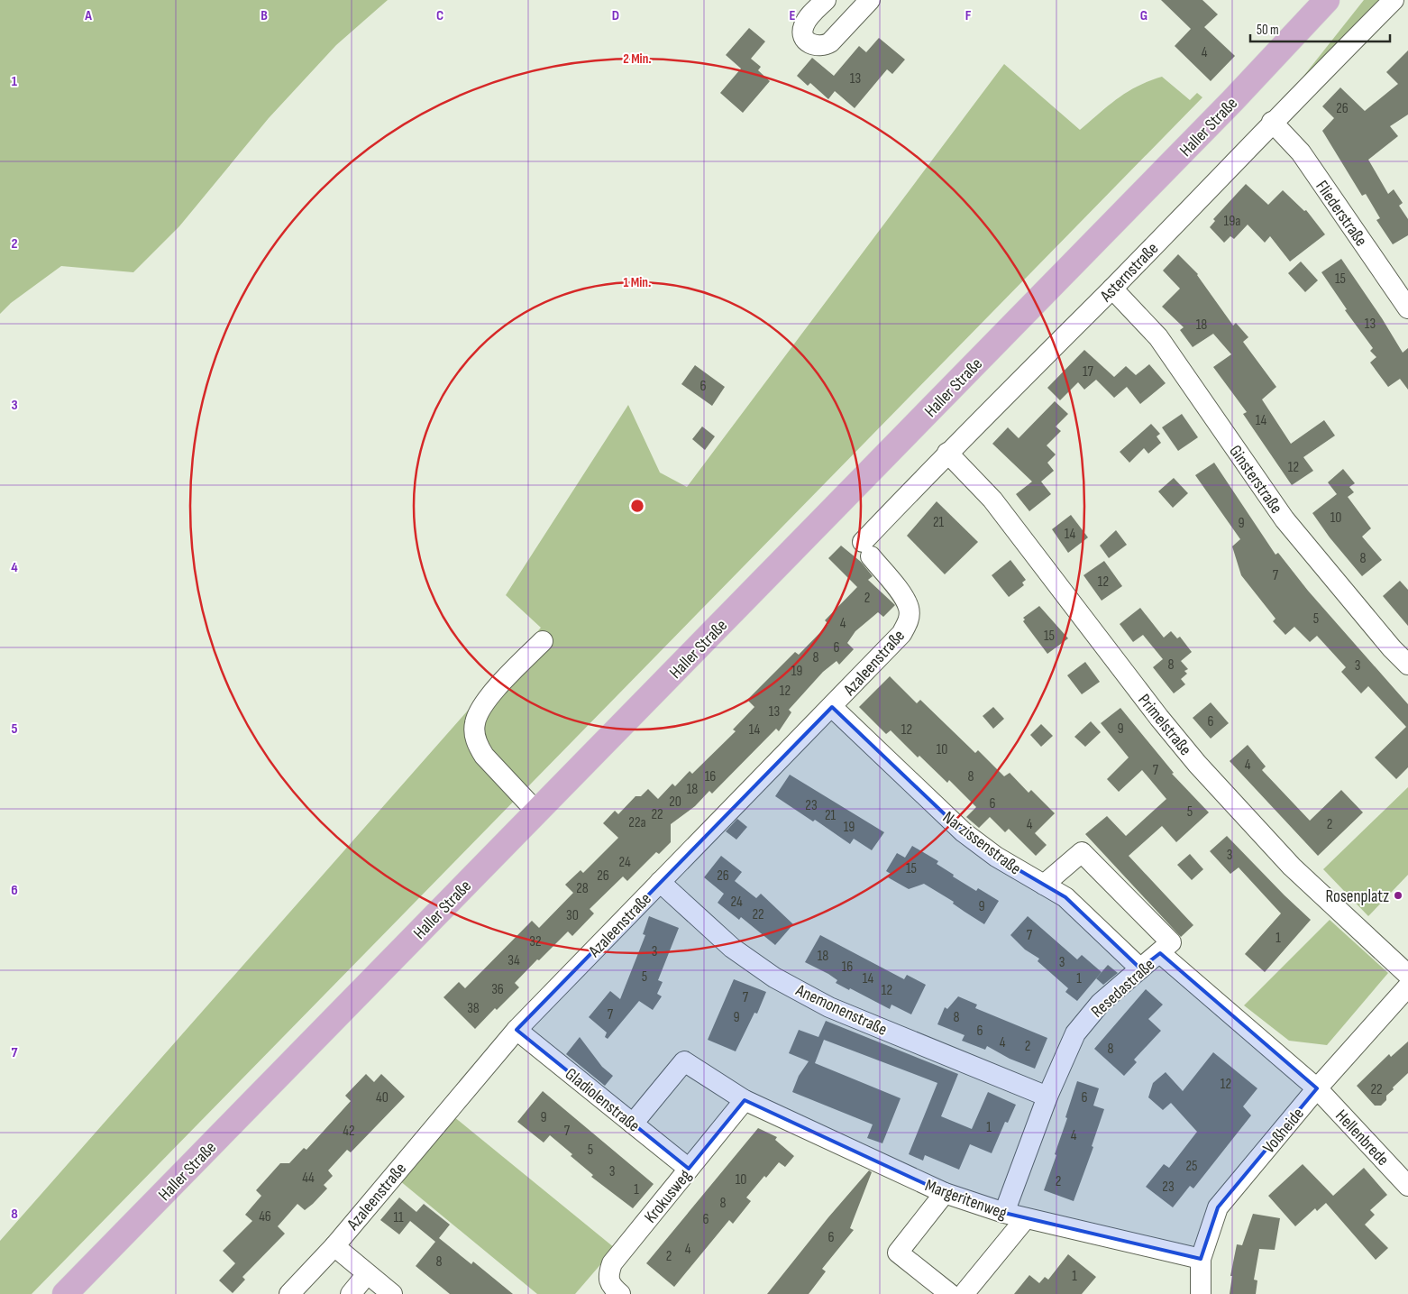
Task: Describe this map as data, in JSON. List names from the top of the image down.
{
  "streets": {
    "main road": ["Haller Straße"],
    "street": [
      "Fliederstraße",
      "Asternstraße",
      "Ginsterstraße",
      "Azaleenstraße",
      "Primelstraße",
      "Narzissenstraße",
      "Resedastraße",
      "Anemonenstraße",
      "Gladiolenstraße",
      "Voßheide",
      "Hellenbrede",
      "Krokusweg",
      "Margeritenweg"
    ]
  },
  "crossings": [
    ["Fliederstraße", "Asternstraße"],
    ["Asternstraße", "Ginsterstraße"],
    ["Asternstraße", "Azaleenstraße"],
    ["Asternstraße", "Primelstraße"],
    ["Azaleenstraße", "Narzissenstraße"],
    ["Azaleenstraße", "Anemonenstraße"],
    ["Azaleenstraße", "Gladiolenstraße"],
    ["Narzissenstraße", "Resedastraße"],
    ["Resedastraße", "Anemonenstraße"],
    ["Resedastraße", "Voßheide"],
    ["Resedastraße", "Hellenbrede"],
    ["Resedastraße", "Margeritenweg"],
    ["Gladiolenstraße", "Krokusweg"],
    ["Gladiolenstraße", "Margeritenweg"],
    ["Voßheide", "Hellenbrede"],
    ["Voßheide", "Margeritenweg"],
    ["Krokusweg", "Margeritenweg"]
  ],
  "places": ["Rosenplatz"],
  "house_numbers": [
    "4",
    "13",
    "26",
    "19a",
    "15",
    "13",
    "18",
    "17",
    "6",
    "14",
    "12",
    "10",
    "21",
    "9",
    "14",
    "8",
    "7",
    "12",
    "2",
    "5",
    "4",
    "15",
    "6",
    "8",
    "8",
    "3",
    "19",
    "12",
    "13",
    "6",
    "9",
    "14",
    "12",
    "10",
    "4",
    "7",
    "16",
    "8",
    "18",
    "20",
    "6",
    "23",
    "5",
    "22",
    "21",
    "22a",
    "4",
    "2",
    "19",
    "3",
    "24",
    "15",
    "26",
    "26",
    "28",
    "24",
    "9",
    "22",
    "30",
    "7",
    "1",
    "32",
    "3",
    "18",
    "34",
    "3",
    "16",
    "5",
    "14",
    "1",
    "36",
    "12",
    "7",
    "38",
    "7",
    "9",
    "8",
    "6",
    "4",
    "2",
    "8",
    "12",
    "22",
    "40",
    "6",
    "9",
    "1",
    "42",
    "7",
    "4",
    "5",
    "25",
    "3",
    "44",
    "10",
    "2",
    "23",
    "1",
    "8",
    "46",
    "11",
    "6",
    "6",
    "4",
    "2",
    "8",
    "1"
  ],
  "scale_bar": "50 m",
  "grid": {
    "columns": [
      "A",
      "B",
      "C",
      "D",
      "E",
      "F",
      "G"
    ],
    "rows": [
      "1",
      "2",
      "3",
      "4",
      "5",
      "6",
      "7",
      "8"
    ]
  },
  "rings": ["2 Min.", "1 Min."]
}
